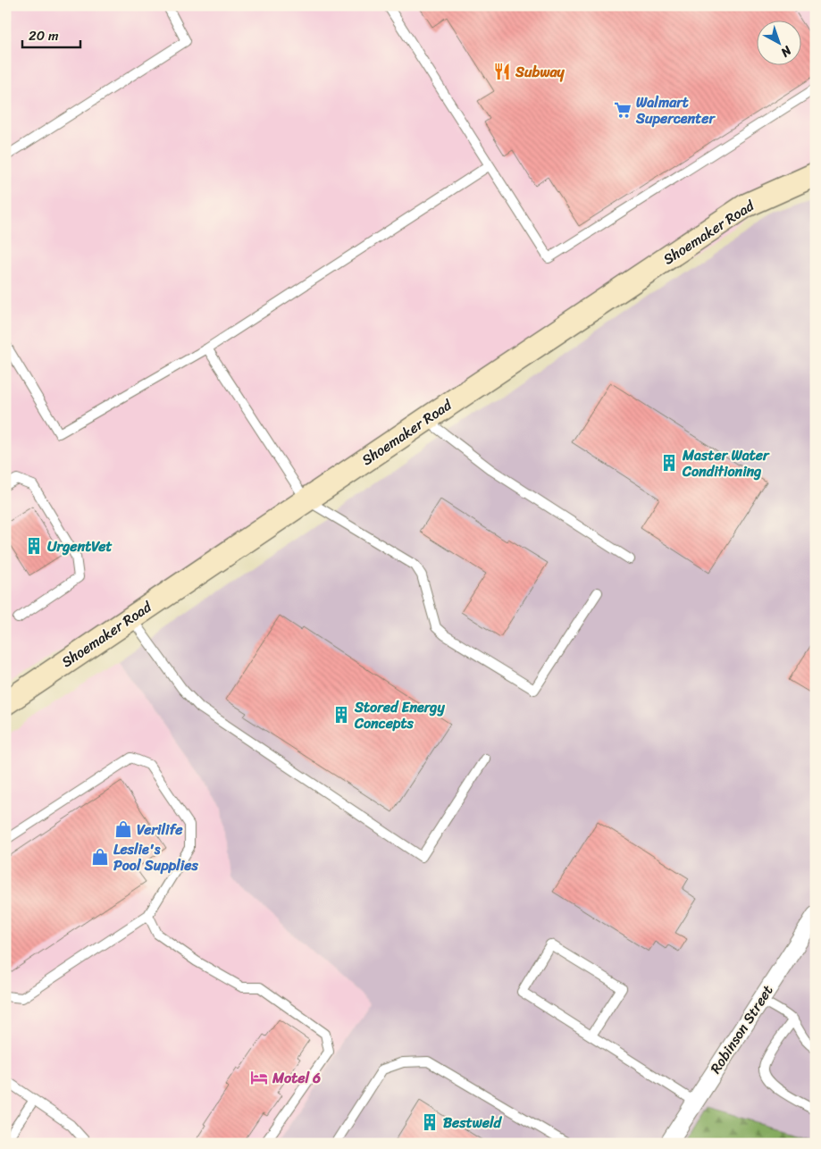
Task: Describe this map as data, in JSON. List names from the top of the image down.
{
  "streets": {
    "street": ["Shoemaker Road", "Robinson Street"]
  },
  "places": {
    "restaurant": ["Subway"],
    "supermarket": ["Walmart Supercenter"],
    "building": [
      "Master Water Conditioning",
      "UrgentVet",
      "Stored Energy Concepts",
      "Bestweld"
    ],
    "shop": ["Verilife", "Leslie's Pool Supplies"],
    "hotel": ["Motel 6"]
  },
  "scale_bar": "20 m",
  "north": "bottom right"
}
